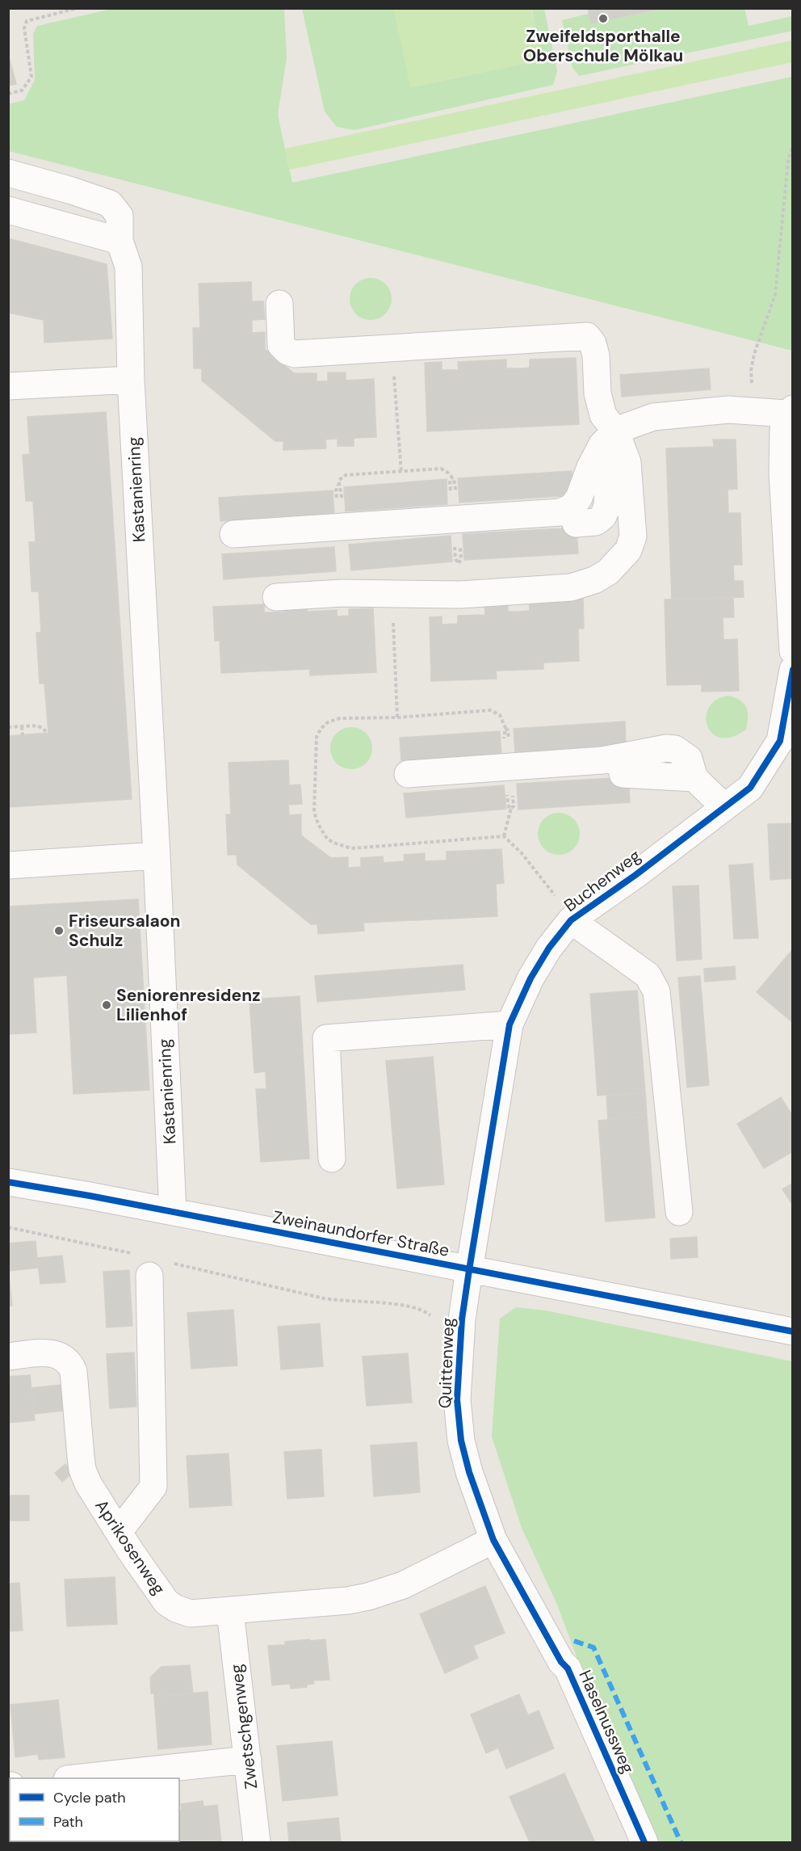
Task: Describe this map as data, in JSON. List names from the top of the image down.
{
  "streets": {
    "street": [
      "Kastanienring",
      "Buchenweg",
      "Zweinaundorfer Straße",
      "Quittenweg",
      "Aprikosenweg",
      "Haselnussweg",
      "Zwetschgenweg"
    ]
  },
  "crossings": [
    ["Kastanienring", "Zweinaundorfer Straße"],
    ["Buchenweg", "Zweinaundorfer Straße"],
    ["Buchenweg", "Quittenweg"],
    ["Zweinaundorfer Straße", "Quittenweg"],
    ["Quittenweg", "Aprikosenweg"],
    ["Quittenweg", "Haselnussweg"],
    ["Aprikosenweg", "Haselnussweg"],
    ["Aprikosenweg", "Zwetschgenweg"]
  ],
  "places": ["Zweifeldsporthalle Oberschule Mölkau", "Friseursalaon Schulz", "Seniorenresidenz Lilienhof"],
  "legend": ["Cycle path", "Path"]
}
